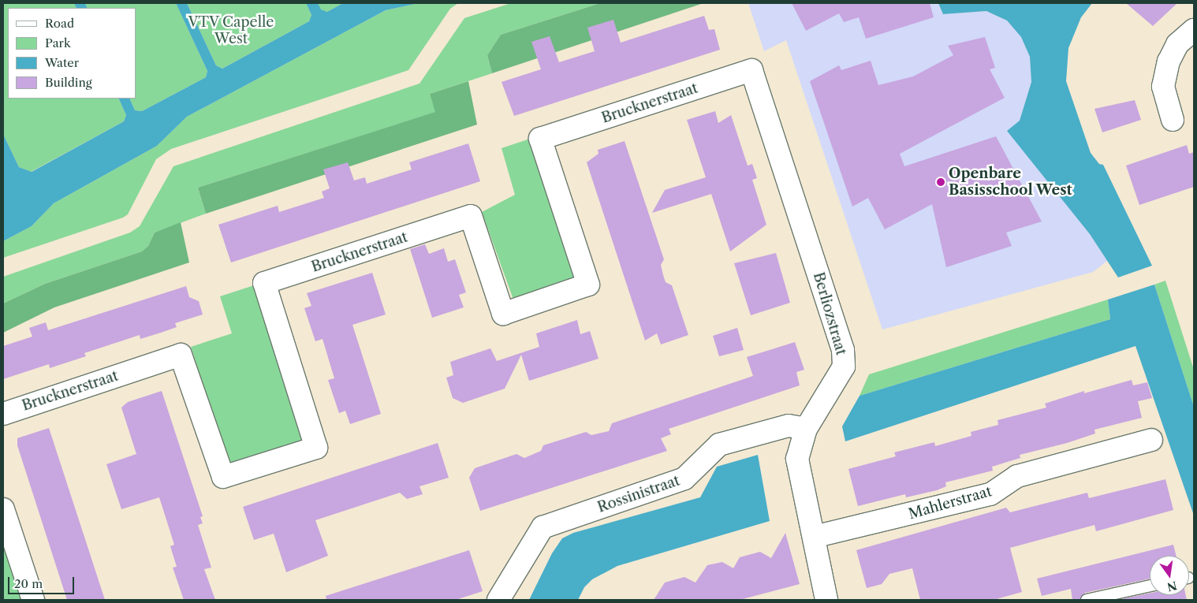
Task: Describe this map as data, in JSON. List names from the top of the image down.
{
  "streets": {
    "street": [
      "Brucknerstraat",
      "Berliozstraat",
      "Rossinistraat",
      "Mahlerstraat"
    ]
  },
  "crossings": [
    ["Brucknerstraat", "Berliozstraat"],
    ["Berliozstraat", "Rossinistraat"],
    ["Berliozstraat", "Mahlerstraat"]
  ],
  "parks": ["VTV Capelle West"],
  "places": ["Openbare Basisschool West"],
  "legend": [
    "Road",
    "Park",
    "Water",
    "Building"
  ],
  "scale_bar": "20 m",
  "north": "bottom"
}
